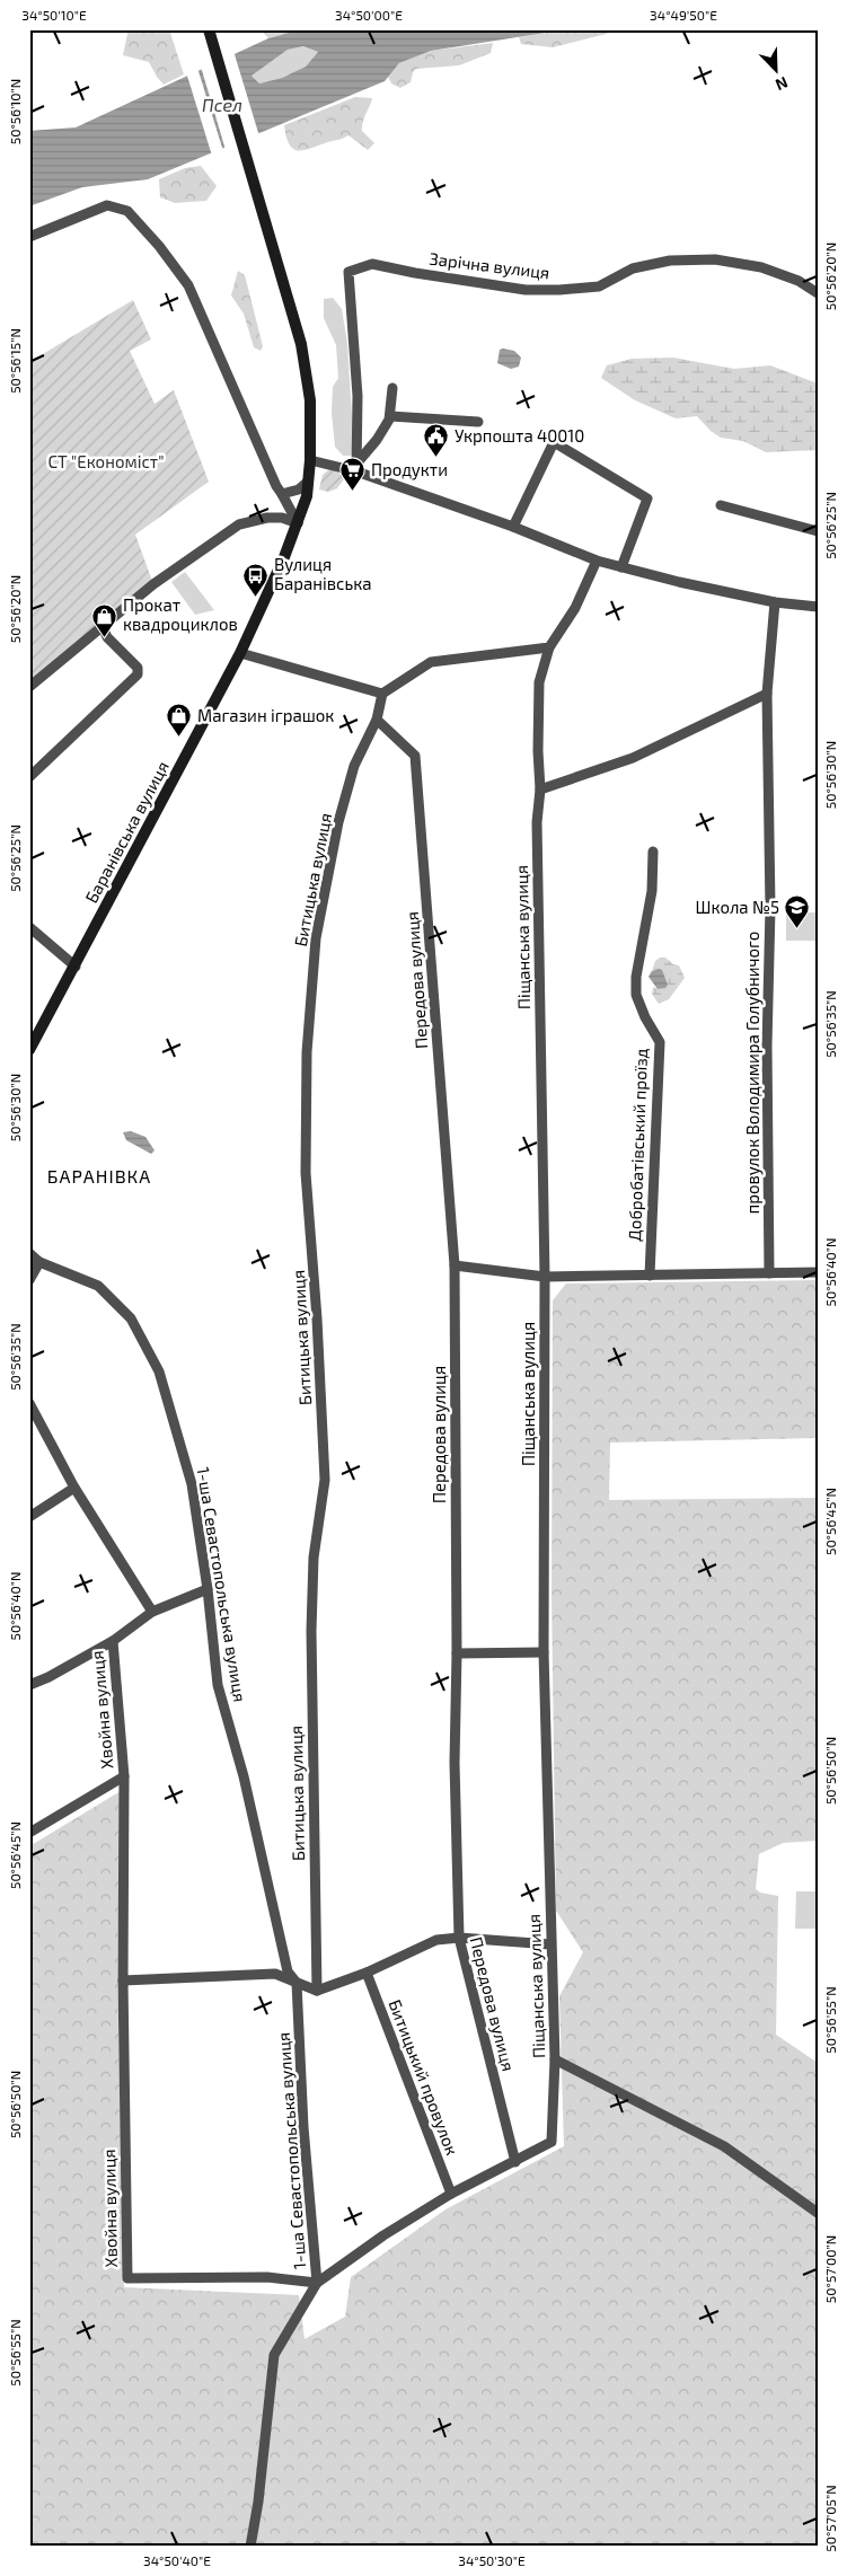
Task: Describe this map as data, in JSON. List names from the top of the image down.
{
  "streets": {
    "main road": ["Баранівська вулиця"],
    "street": [
      "Зарічна вулиця",
      "Битицька вулиця",
      "Піщанська вулиця",
      "Передова вулиця",
      "провулок Володимира Голубничого",
      "Добробатівський проїзд",
      "1-ша Севастопольська вулиця",
      "Хвойна вулиця",
      "Битицький провулок"
    ]
  },
  "crossings": [
    ["Битицька вулиця", "Передова вулиця"],
    ["Піщанська вулиця", "Передова вулиця"],
    ["1-ша Севастопольська вулиця", "Хвойна вулиця"]
  ],
  "districts": ["БАРАНІВКА"],
  "water": ["Псел"],
  "parks": ["СТ \"Економіст\""],
  "places": {
    "public building": ["Укрпошта 40010"],
    "supermarket": ["Продукти"],
    "bus stop": ["Вулиця Баранівська"],
    "shop": ["Прокат квадроциклов", "Магазин іграшок"],
    "school or university": ["Школа №5"]
  },
  "north": "bottom right",
  "coordinates": [
    "34°50'10\"E",
    "34°50'00\"E",
    "34°49'50\"E",
    "50°56'10\"N",
    "50°56'20\"N",
    "50°56'15\"N",
    "50°56'25\"N",
    "50°56'30\"N",
    "50°56'35\"N",
    "50°56'40\"N",
    "50°56'45\"N",
    "50°56'50\"N",
    "50°56'55\"N",
    "50°57'00\"N",
    "50°57'05\"N",
    "34°50'40\"E",
    "34°50'30\"E"
  ]
}
